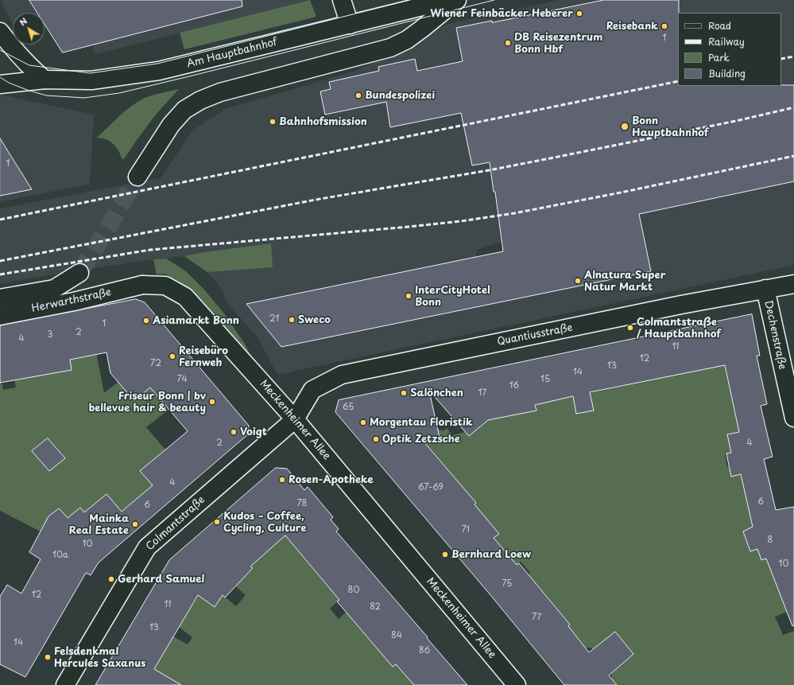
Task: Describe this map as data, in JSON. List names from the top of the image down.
{
  "streets": {
    "street": [
      "Am Hauptbahnhof",
      "Herwarthstraße",
      "Quantiusstraße",
      "Dechenstraße",
      "Meckenheimer Allee",
      "Colmantstraße"
    ]
  },
  "crossings": [
    ["Herwarthstraße", "Meckenheimer Allee"],
    ["Quantiusstraße", "Dechenstraße"],
    ["Quantiusstraße", "Meckenheimer Allee"],
    ["Quantiusstraße", "Colmantstraße"],
    ["Meckenheimer Allee", "Colmantstraße"]
  ],
  "places": [
    "Wiener Feinbäcker Heberer",
    "Reisebank",
    "DB Reisezentrum Bonn Hbf",
    "Bundespolizei",
    "Bahnhofsmission",
    "Bonn Hauptbahnhof",
    "Alnatura Super Natur Markt",
    "InterCityHotel Bonn",
    "Sweco",
    "Asiamarkt Bonn",
    "Colmantstraße / Hauptbahnhof",
    "Reisebüro Fernweh",
    "Salönchen",
    "Friseur Bonn | bv bellevue hair & beauty",
    "Morgentau Floristik",
    "Voigt",
    "Optik Zetzsche",
    "Rosen-Apotheke",
    "Kudos – Coffee, Cycling, Culture",
    "Mainka Real Estate",
    "Bernhard Loew",
    "Gerhard Samuel",
    "Felsdenkmal Hercules Saxanus"
  ],
  "house_numbers": [
    "1",
    "1",
    "21",
    "1",
    "2",
    "3",
    "4",
    "11",
    "12",
    "72",
    "13",
    "14",
    "74",
    "15",
    "16",
    "17",
    "65",
    "2",
    "4",
    "4",
    "67-69",
    "6",
    "78",
    "6",
    "71",
    "8",
    "10",
    "10a",
    "10",
    "75",
    "80",
    "12",
    "11",
    "82",
    "77",
    "13",
    "84",
    "14",
    "86"
  ],
  "legend": [
    "Road",
    "Railway",
    "Park",
    "Building"
  ],
  "north": "top left"
}
